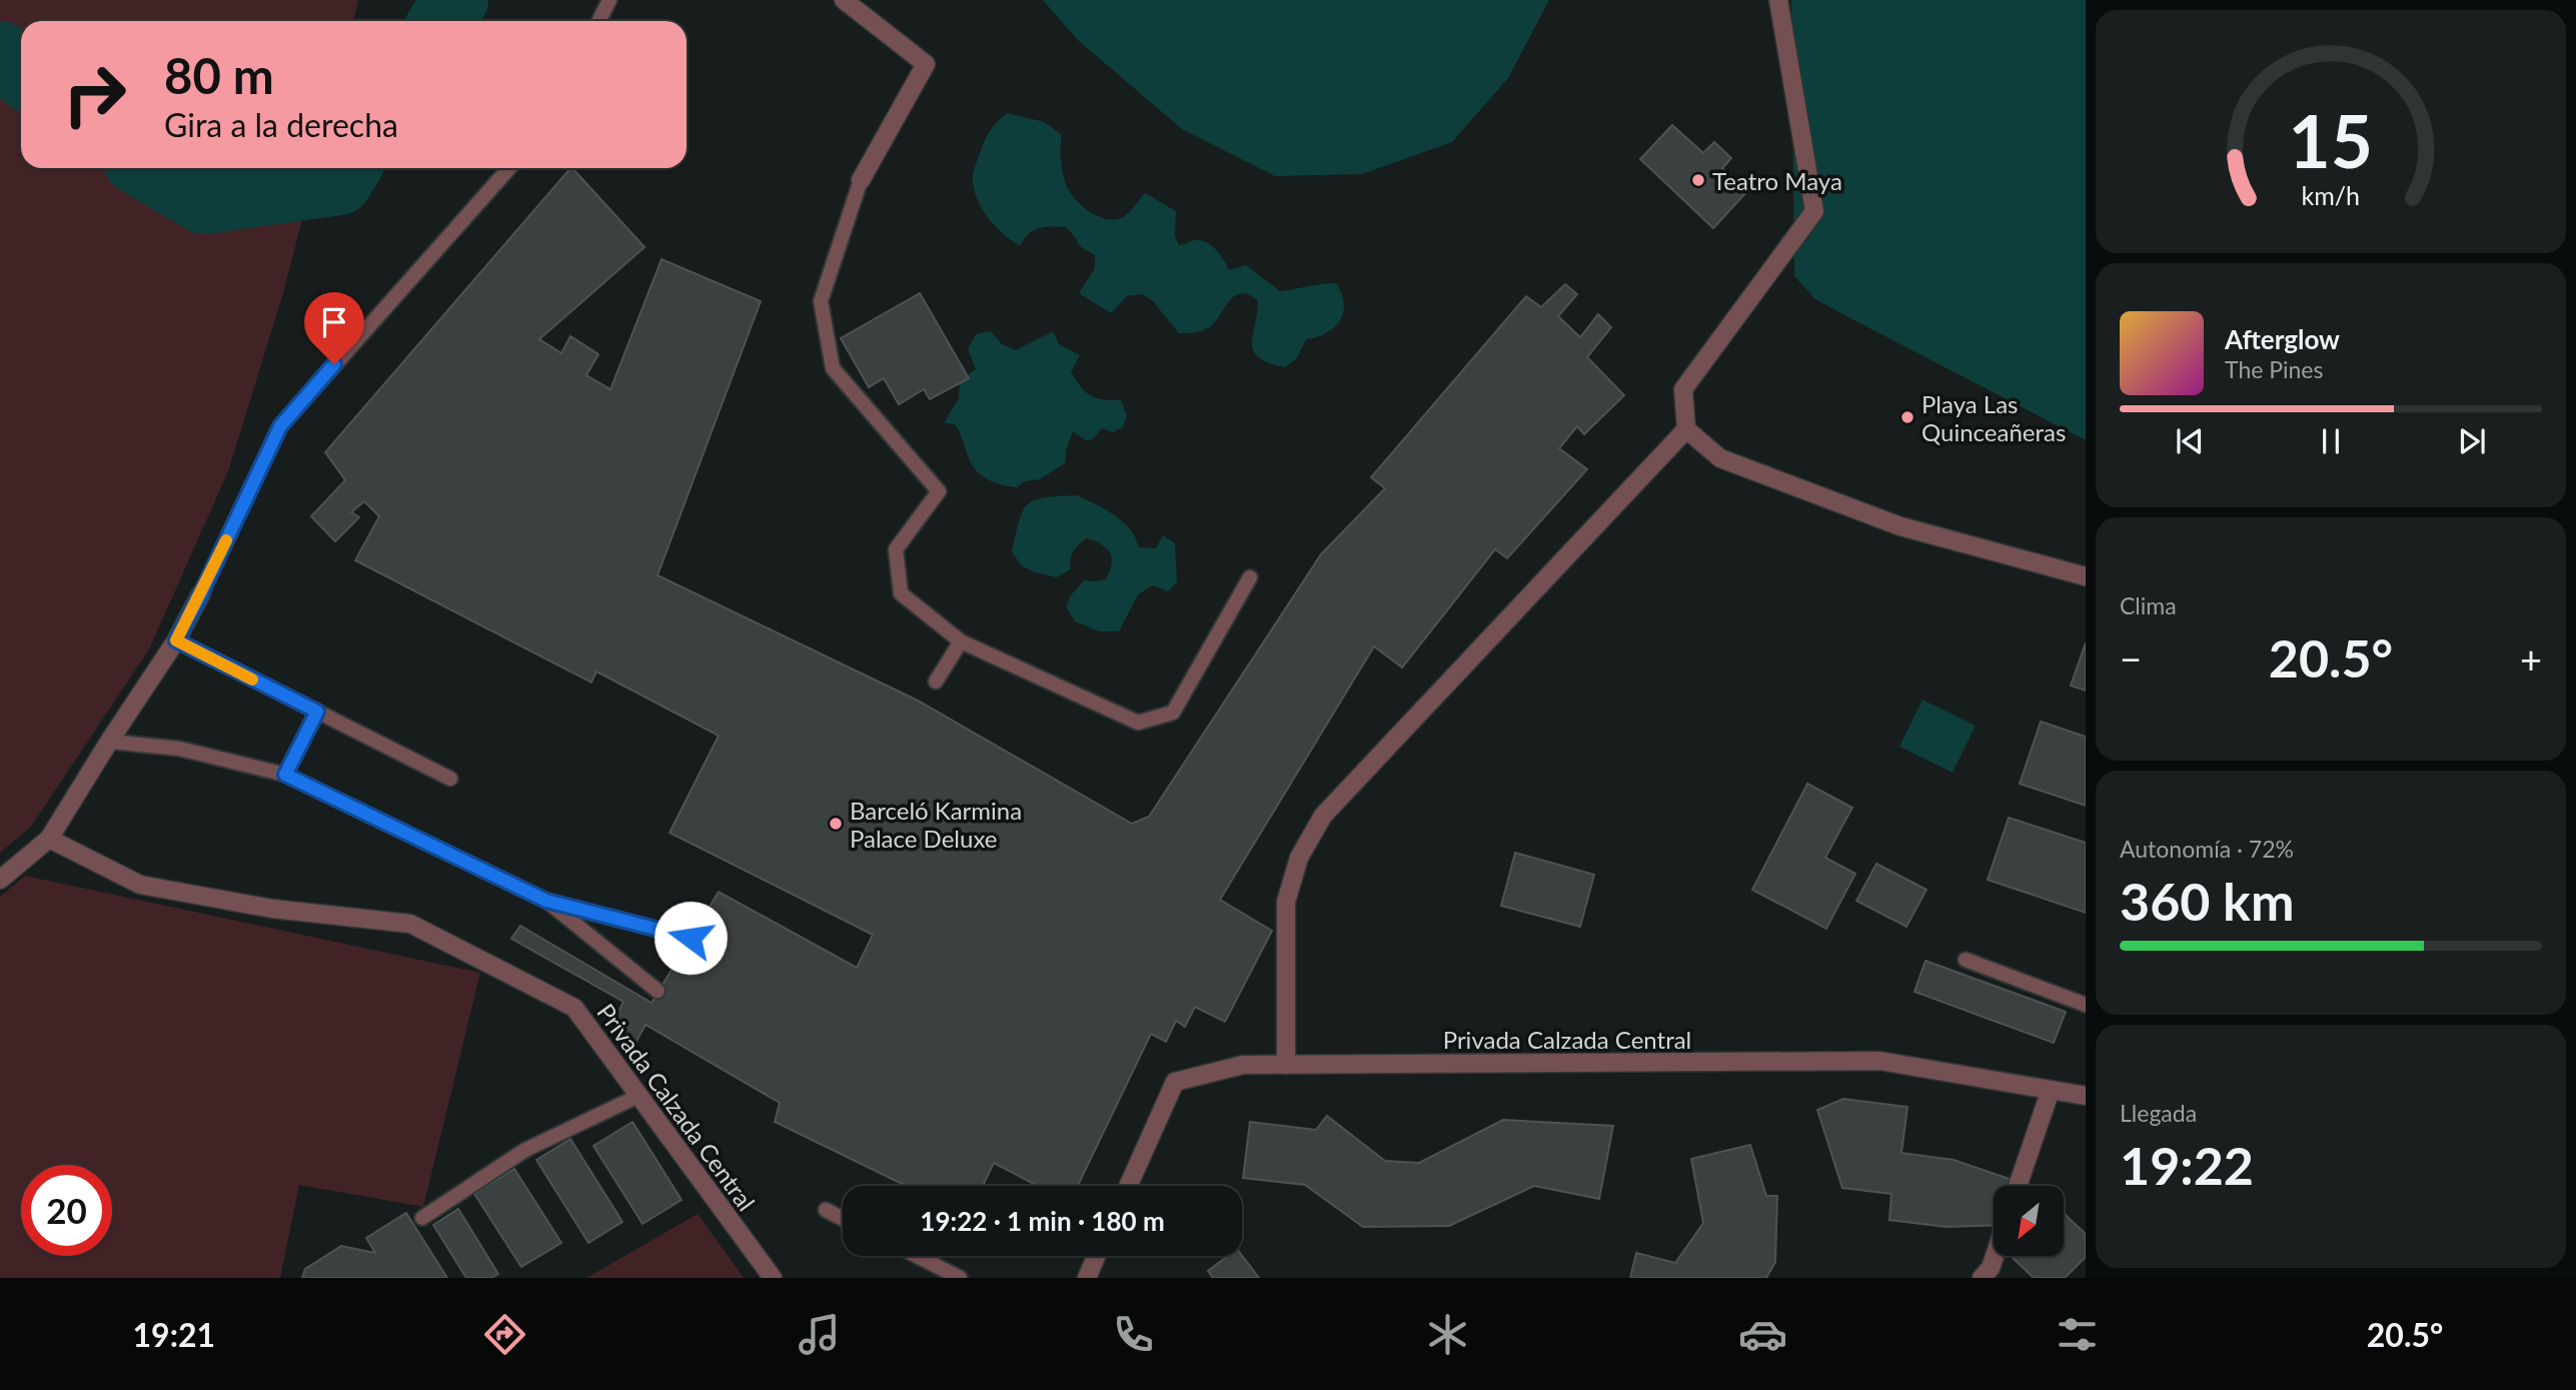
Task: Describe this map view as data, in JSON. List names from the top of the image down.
{
  "streets": {
    "street": ["Privada Calzada Central"]
  },
  "places": ["Teatro Maya", "Playa Las Quinceañeras", "Barceló Karmina Palace Deluxe"],
  "north": "bottom left",
  "page": {
    "turn": ["80 m", "Gira a la derecha"],
    "song": ["Afterglow", "The Pines"],
    "tile": [
      "Clima",
      ["Autonomía · 72%", "360 km"],
      ["Llegada", "19:22"]
    ],
    "heat": ["−", "20.5°", "+"],
    "limit": "20",
    "trip": "19:22 · 1 min · 180 m",
    "tabs": ["19:21", "20.5°"],
    "gauge": ["15", "km/h"]
  }
}
